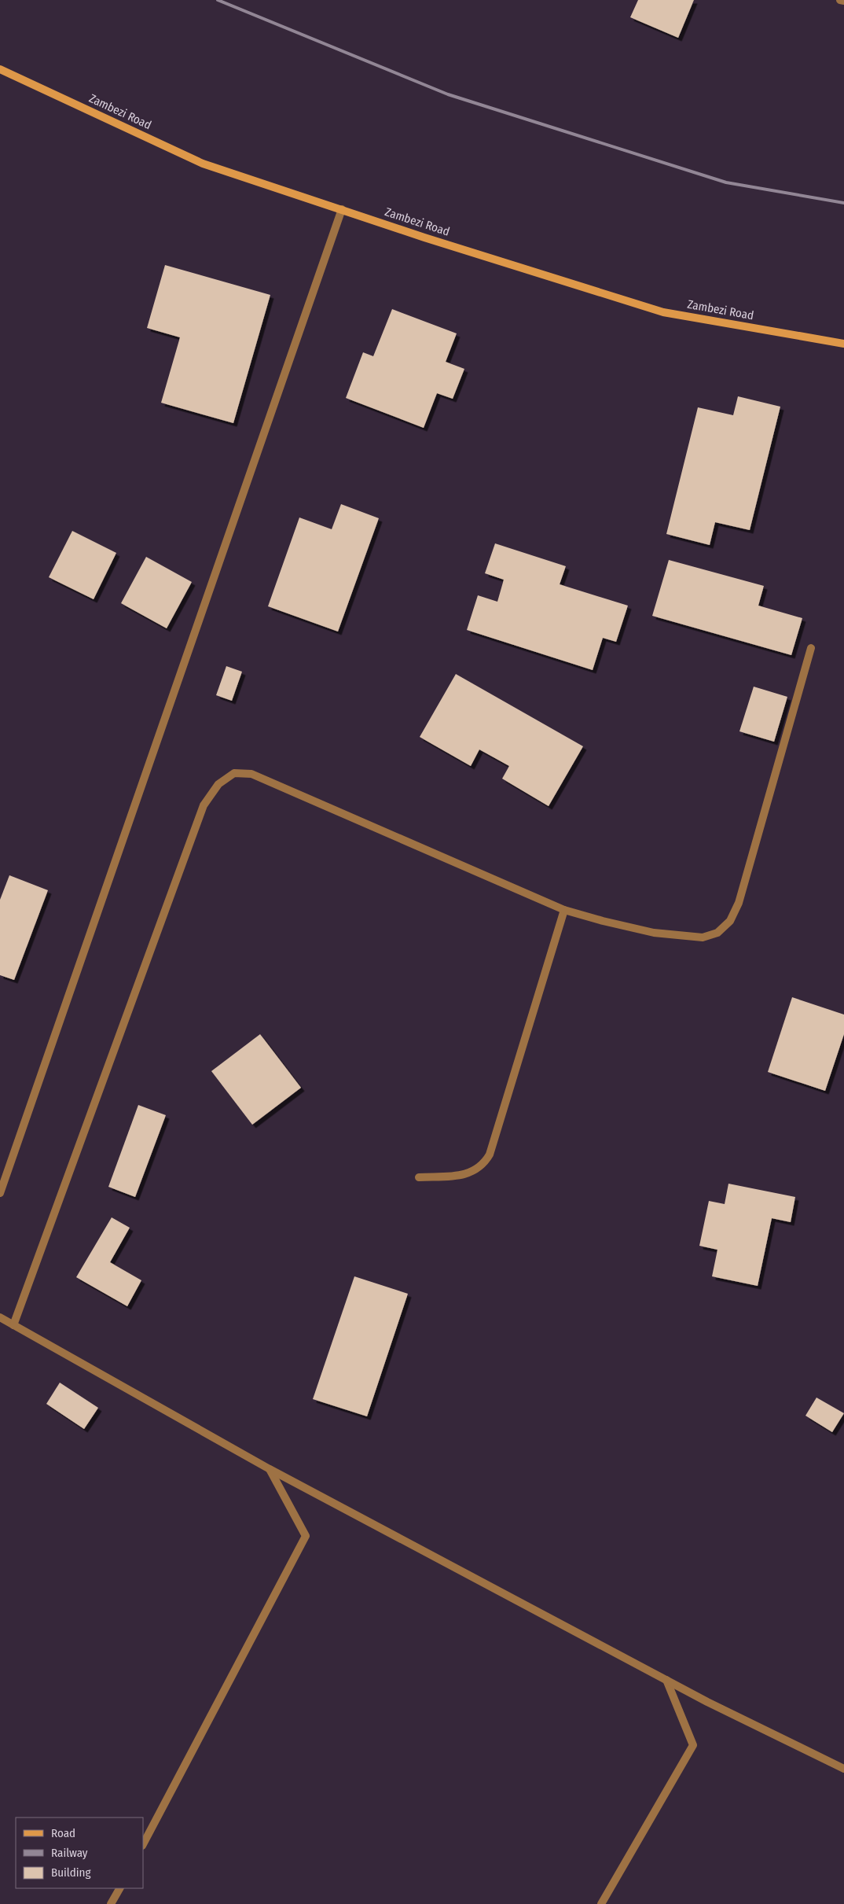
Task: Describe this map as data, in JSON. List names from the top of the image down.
{
  "streets": {
    "main road": ["Zambezi Road"]
  },
  "legend": ["Road", "Railway", "Building"]
}
